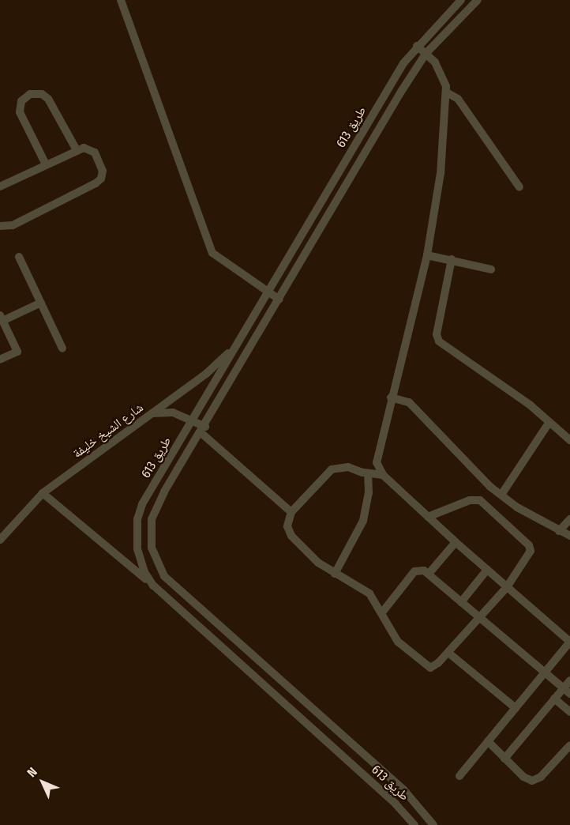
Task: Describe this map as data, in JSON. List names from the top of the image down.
{
  "streets": {
    "street": ["طريق 613", "شارع الشيخ خليفة"]
  },
  "crossings": [
    ["طريق 613", "شارع الشيخ خليفة"]
  ],
  "north": "top left"
}
